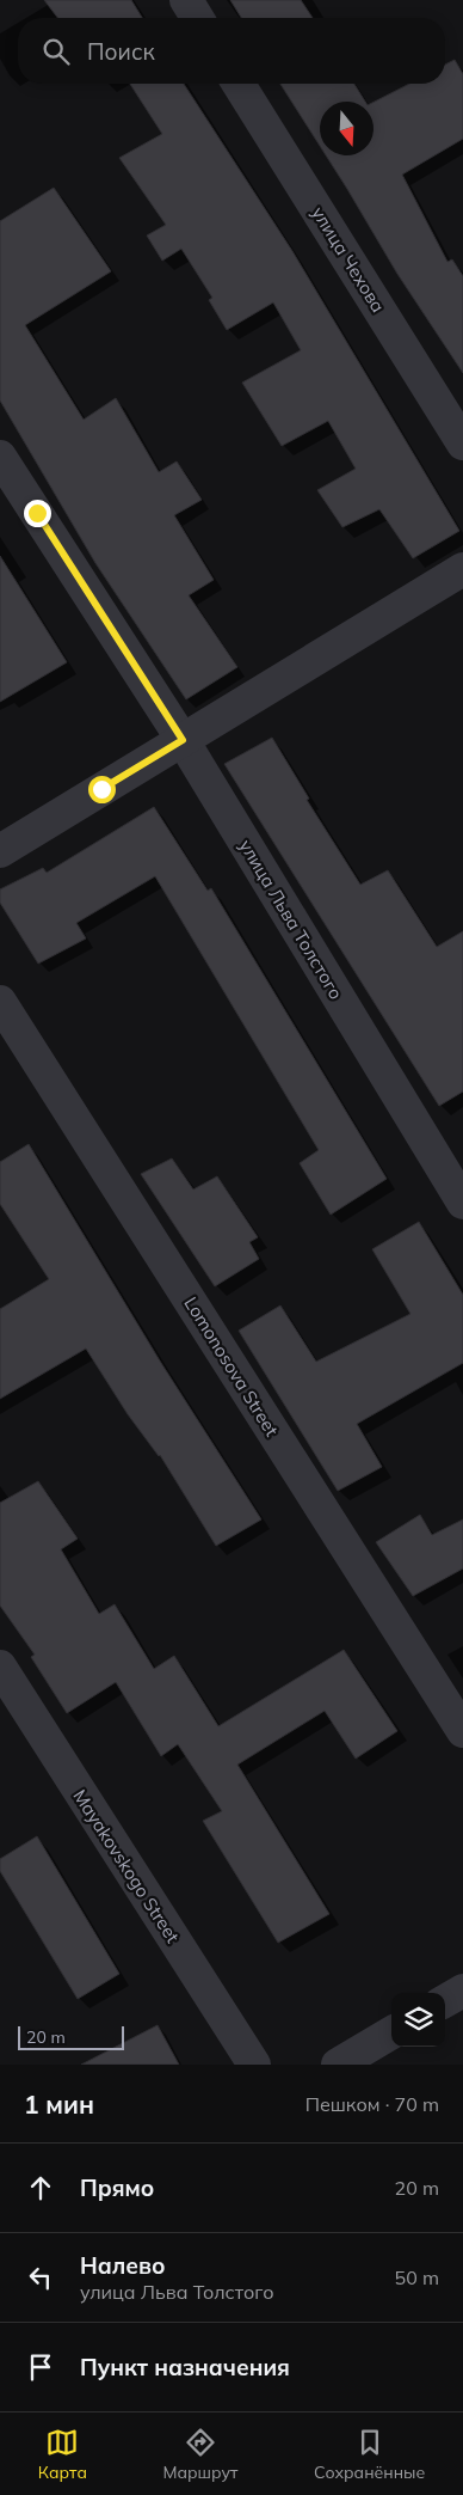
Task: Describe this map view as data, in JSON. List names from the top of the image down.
{
  "streets": {
    "street": [
      "улица Чехова",
      "улица Льва Толстого",
      "Lomonosova Street",
      "Mayakovskogo Street"
    ]
  },
  "scale_bar": "20 m",
  "north": "bottom",
  "page": {
    "search": "Поиск",
    "scale": "20 m",
    "heading": ["1 мин", "Пешком · 70 m"],
    "list": [
      ["Прямо", "20 m"],
      ["Налево", "улица Льва Толстого", "50 m"],
      "Пункт назначения"
    ],
    "nav": ["Карта", "Маршрут", "Сохранённые"]
  }
}
